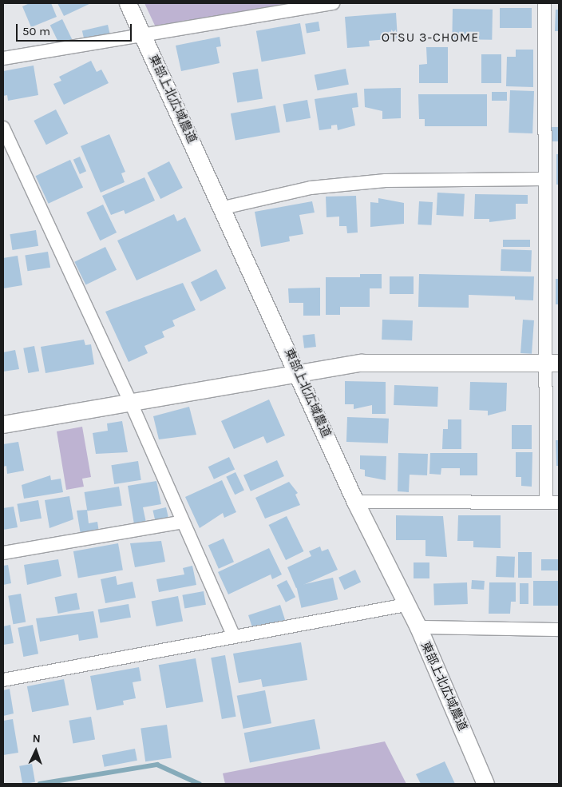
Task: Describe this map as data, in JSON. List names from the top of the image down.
{
  "streets": {
    "street": ["東部上北広域農道"]
  },
  "districts": ["OTSU 3-CHOME"],
  "scale_bar": "50 m",
  "north": "top"
}
